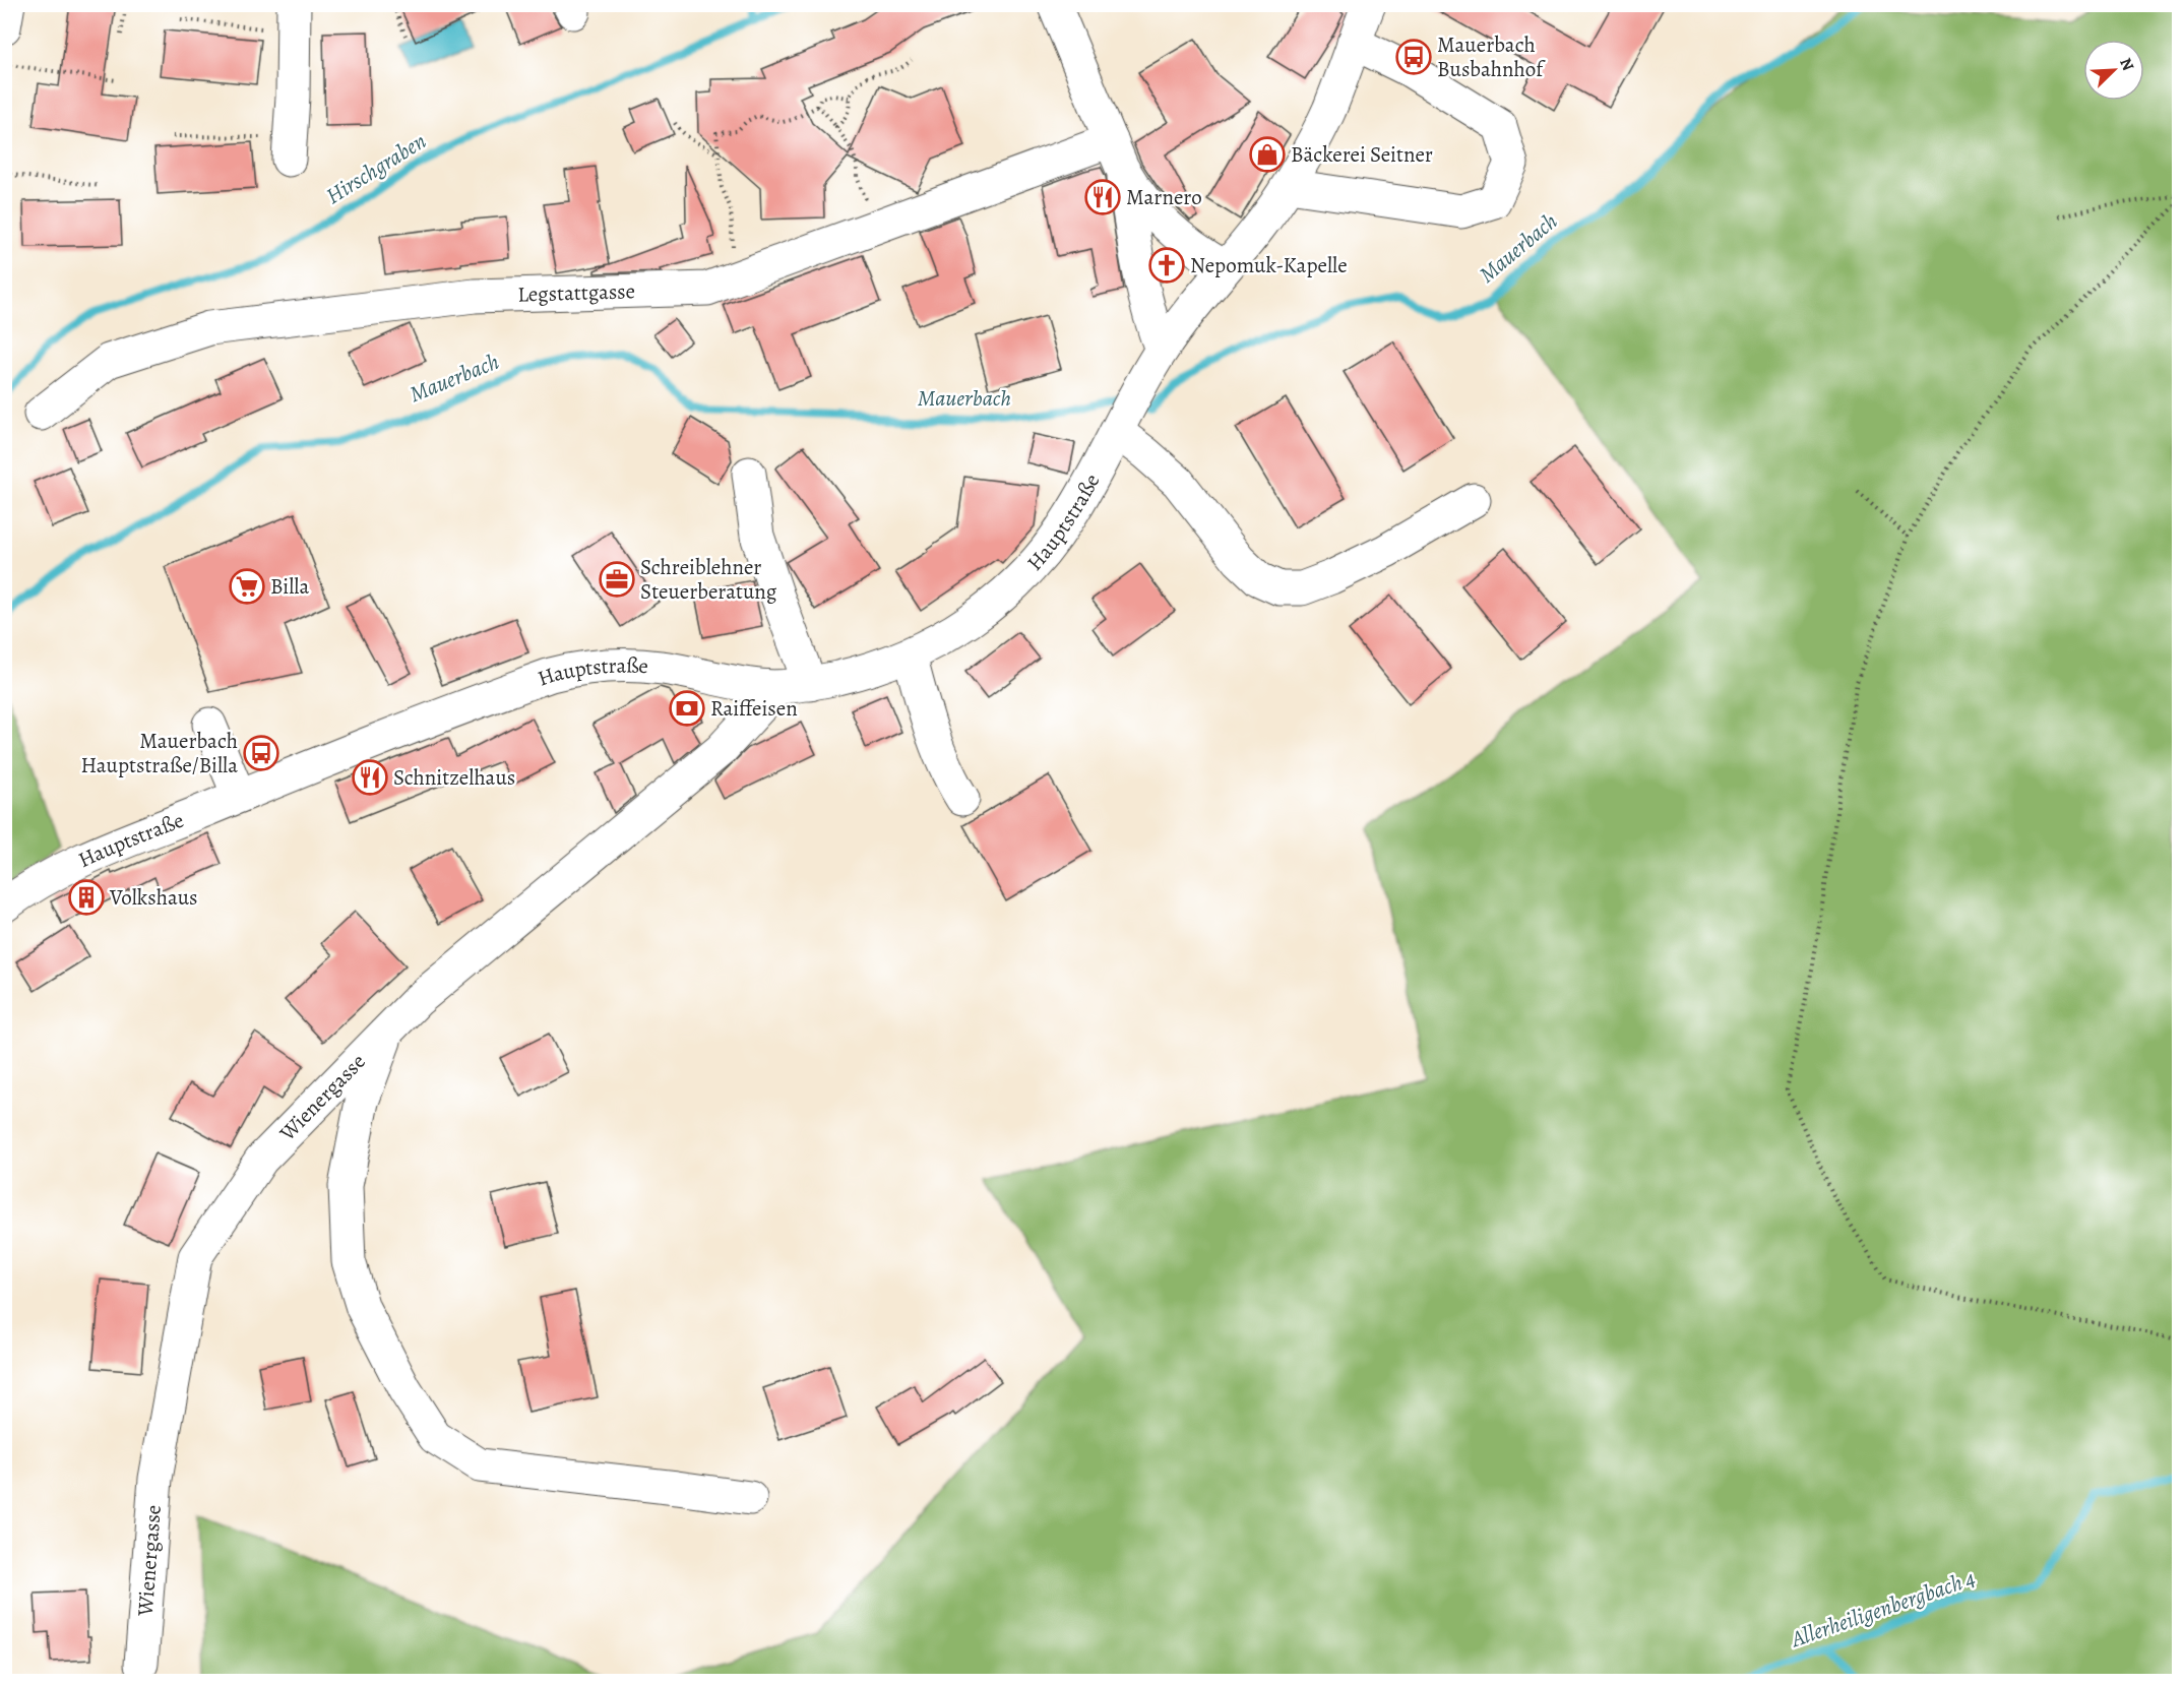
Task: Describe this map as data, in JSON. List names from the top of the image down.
{
  "streets": {
    "street": ["Legstattgasse", "Hauptstraße", "Wienergasse"]
  },
  "crossings": [
    ["Hauptstraße", "Wienergasse"]
  ],
  "water": ["Hirschgraben", "Mauerbach", "Allerheiligenbergbach 4"],
  "places": {
    "bus stop": ["Mauerbach Busbahnhof", "Mauerbach Hauptstraße/Billa"],
    "shop": ["Bäckerei Seitner"],
    "restaurant": ["Marnero", "Schnitzelhaus"],
    "church": ["Nepomuk-Kapelle"],
    "office": ["Schreiblehner Steuerberatung"],
    "supermarket": ["Billa"],
    "bank": ["Raiffeisen"],
    "building": ["Volkshaus"]
  },
  "north": "top right"
}
